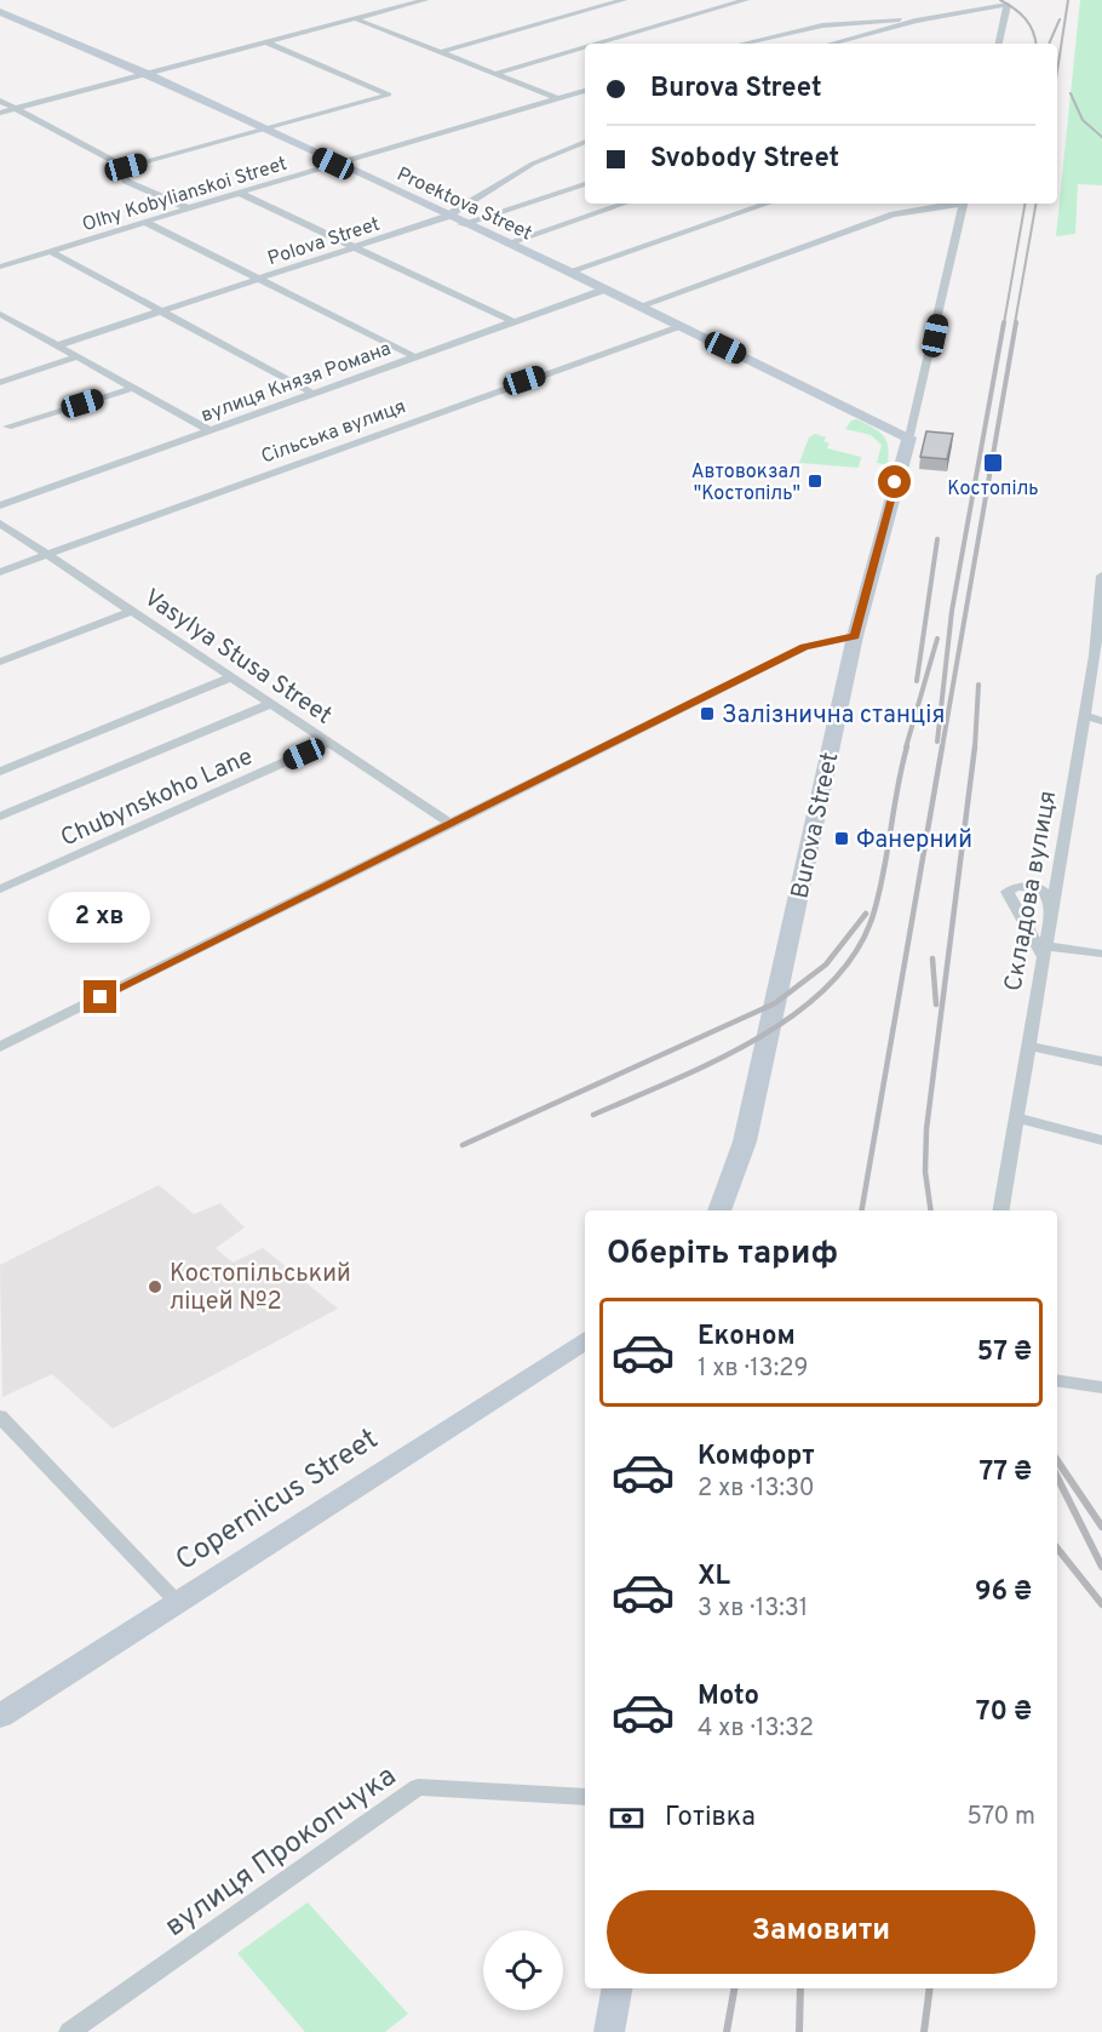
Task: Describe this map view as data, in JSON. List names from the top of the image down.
{
  "streets": {
    "main road": ["Proektova Street", "Burova Street", "Copernicus Street"],
    "street": [
      "Olhy Kobylianskoi Street",
      "Polova Street",
      "вулиця Князя Романа",
      "Сільська вулиця",
      "Vasylya Stusa Street",
      "Chubynskoho Lane",
      "Складова вулиця",
      "вулиця Прокопчука"
    ]
  },
  "crossings": [
    ["Olhy Kobylianskoi Street", "Proektova Street"],
    ["Proektova Street", "Polova Street"],
    ["Proektova Street", "вулиця Князя Романа"],
    ["Proektova Street", "Сільська вулиця"],
    ["Proektova Street", "Burova Street"],
    ["Сільська вулиця", "Vasylya Stusa Street"],
    ["Vasylya Stusa Street", "Chubynskoho Lane"]
  ],
  "places": {
    "transit": [
      "Костопіль",
      "Автовокзал \"Костопіль\"",
      "Залізнична станція",
      "Фанерний"
    ],
    "other": ["Костопільський ліцей №2"]
  },
  "page": {
    "banner": ["Burova Street", "Svobody Street"],
    "bubble": "2 хв",
    "heading": "Оберіть тариф",
    "list": [
      {
        "name": "Економ",
        "note": "1 хв · 13:29",
        "value": "57 ₴"
      },
      {
        "name": "Комфорт",
        "note": "2 хв · 13:30",
        "value": "77 ₴"
      },
      {
        "name": "XL",
        "note": "3 хв · 13:31",
        "value": "96 ₴"
      },
      {
        "name": "Moto",
        "note": "4 хв · 13:32",
        "value": "70 ₴"
      }
    ],
    "pay": ["Готівка", "570 m"],
    "buttons": "Замовити"
  }
}
